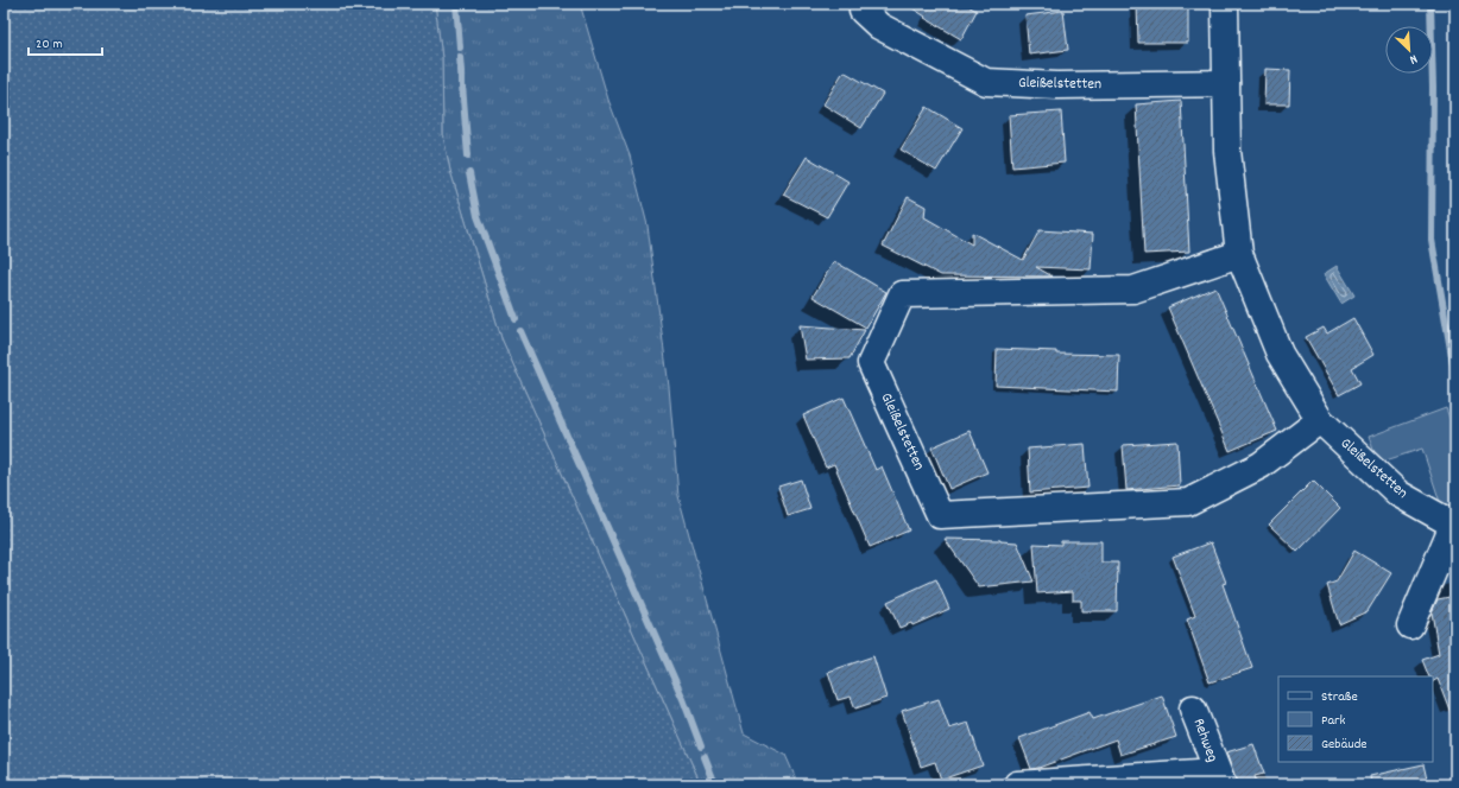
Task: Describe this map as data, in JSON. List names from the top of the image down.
{
  "streets": {
    "street": ["Gleißelstetten", "Rehweg"]
  },
  "legend": ["Straße", "Park", "Gebäude"],
  "scale_bar": "20 m",
  "north": "bottom right"
}
